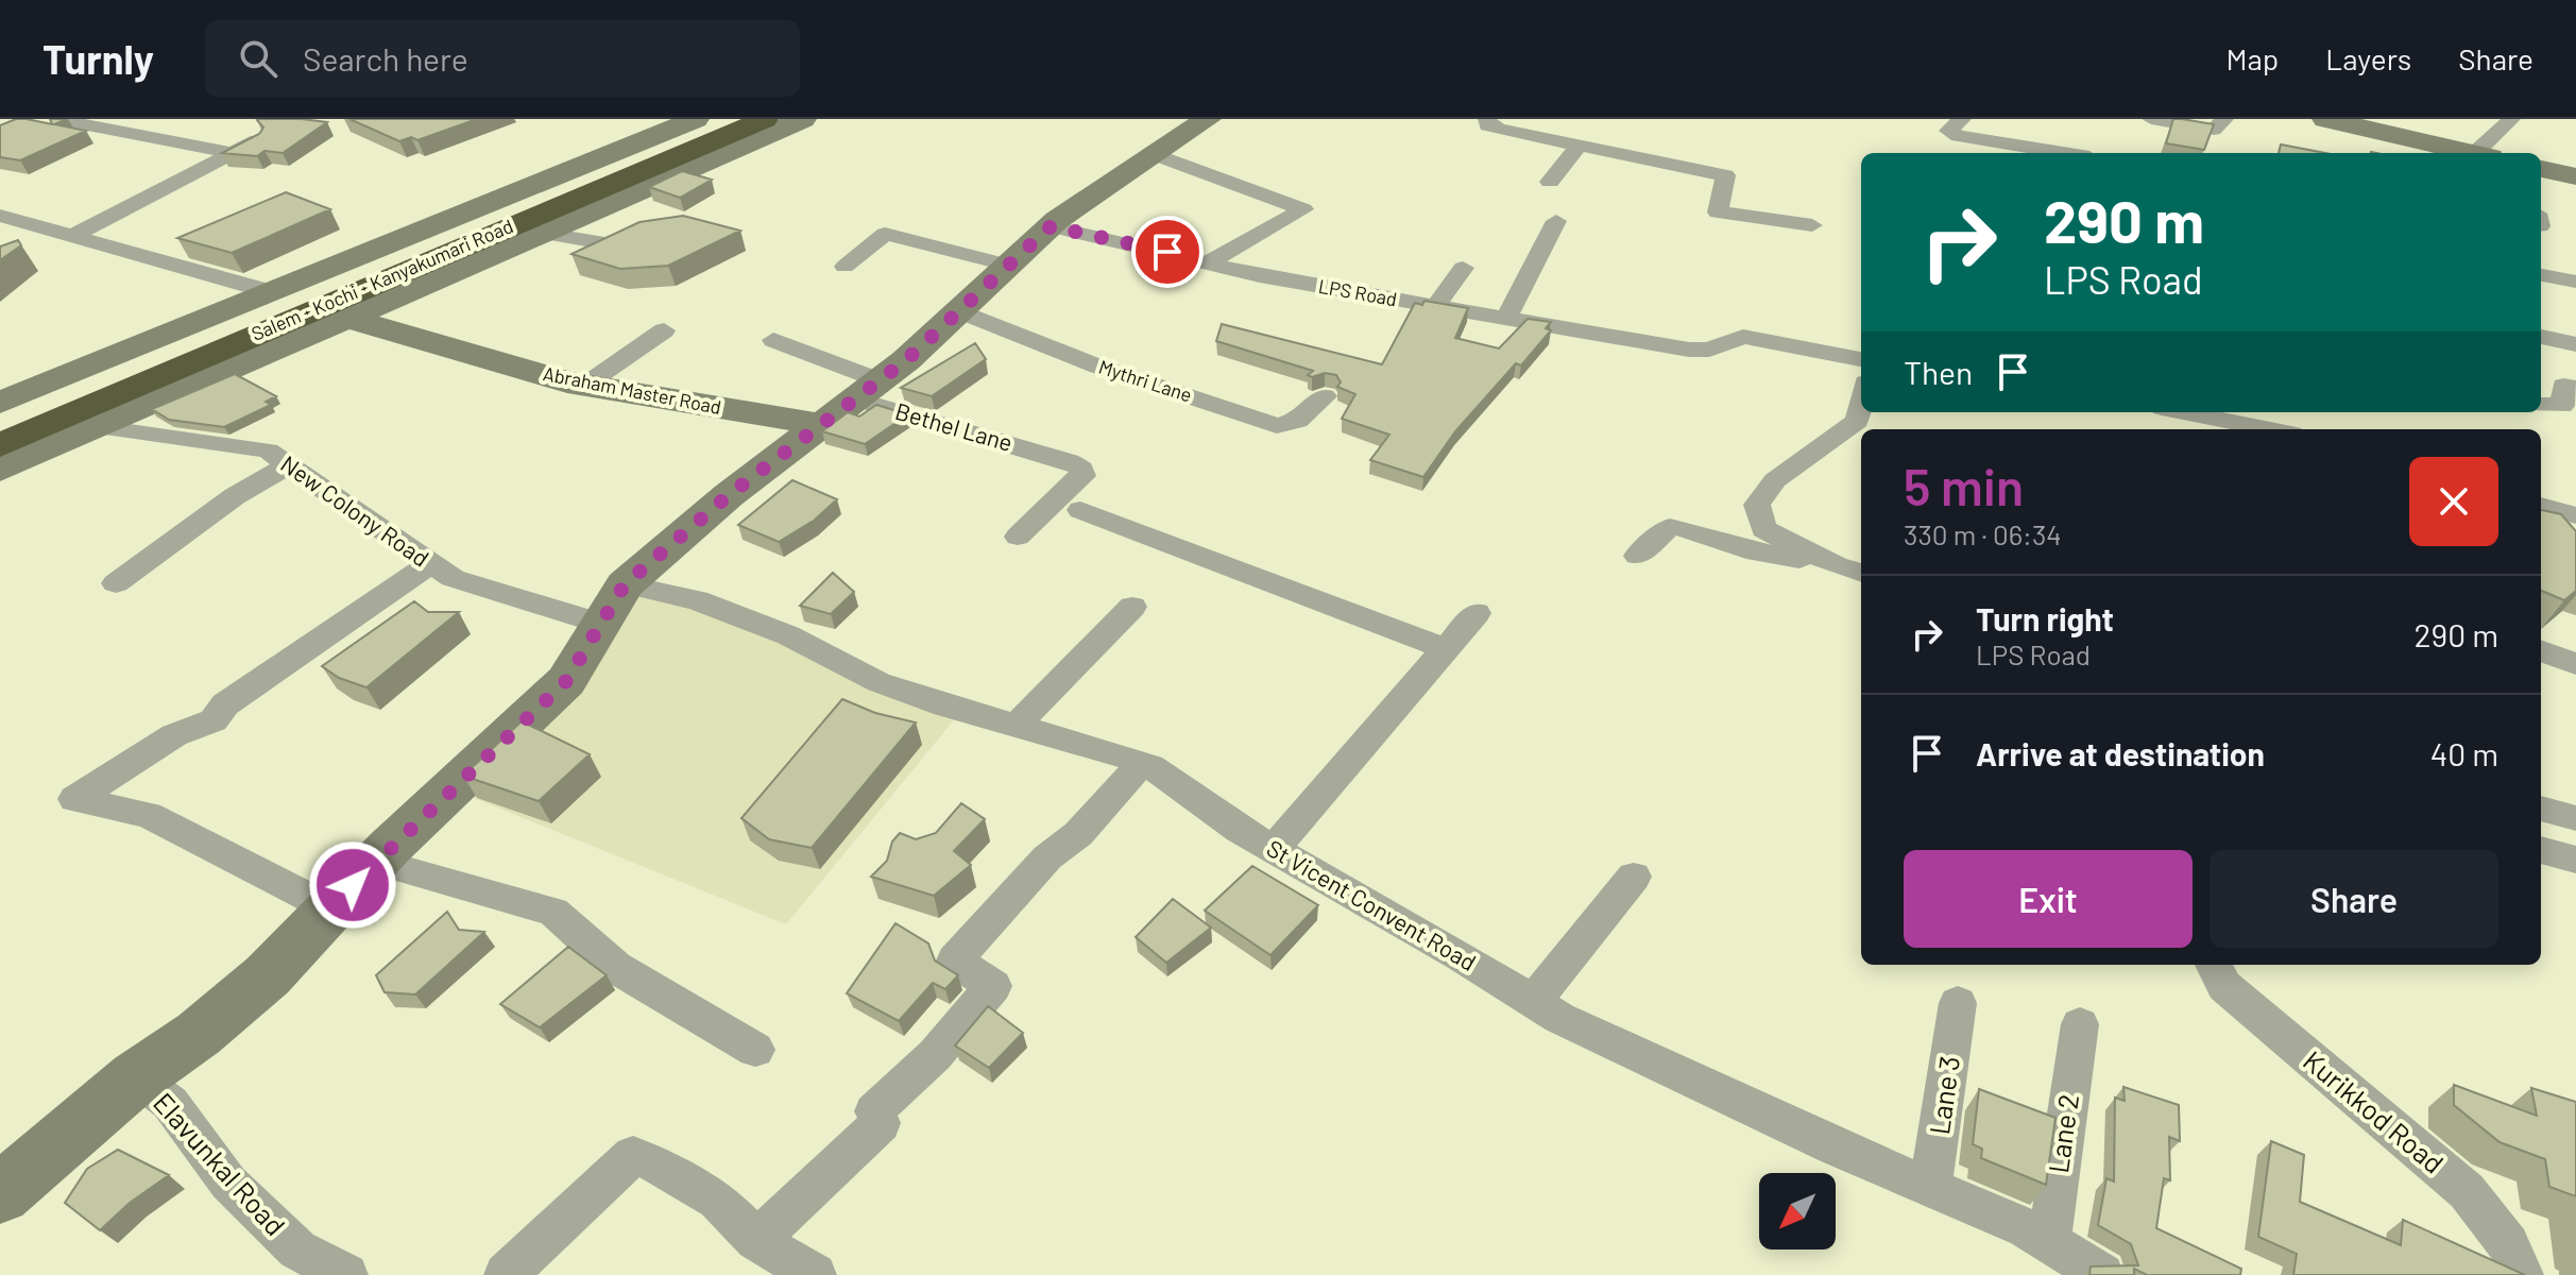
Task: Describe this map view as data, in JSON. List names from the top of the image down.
{
  "streets": {
    "highway": ["Salem - Kochi - Kanyakumari Road"],
    "street": [
      "LPS Road",
      "Mythri Lane",
      "Abraham Master Road",
      "Bethel Lane",
      "New Colony Road",
      "St Vicent Convent Road",
      "Lane 3",
      "Kurikkod Road",
      "Lane 2",
      "Elavunkal Road"
    ]
  },
  "crossings": [
    ["Abraham Master Road", "Bethel Lane"],
    ["St Vicent Convent Road", "Lane 3"],
    ["St Vicent Convent Road", "Lane 2"]
  ],
  "north": "bottom left",
  "page": {
    "header": "Turnly",
    "search": "Search here",
    "nav": ["Map", "Layers", "Share"],
    "turn": ["290 m", "LPS Road"],
    "then": "Then",
    "heading": ["5 min", "330 m · 06:34"],
    "list": [
      {
        "name": "Turn right",
        "note": "LPS Road",
        "value": "290 m"
      },
      {
        "name": "Arrive at destination",
        "value": "40 m"
      }
    ],
    "buttons": ["Exit", "Share"]
  }
}
